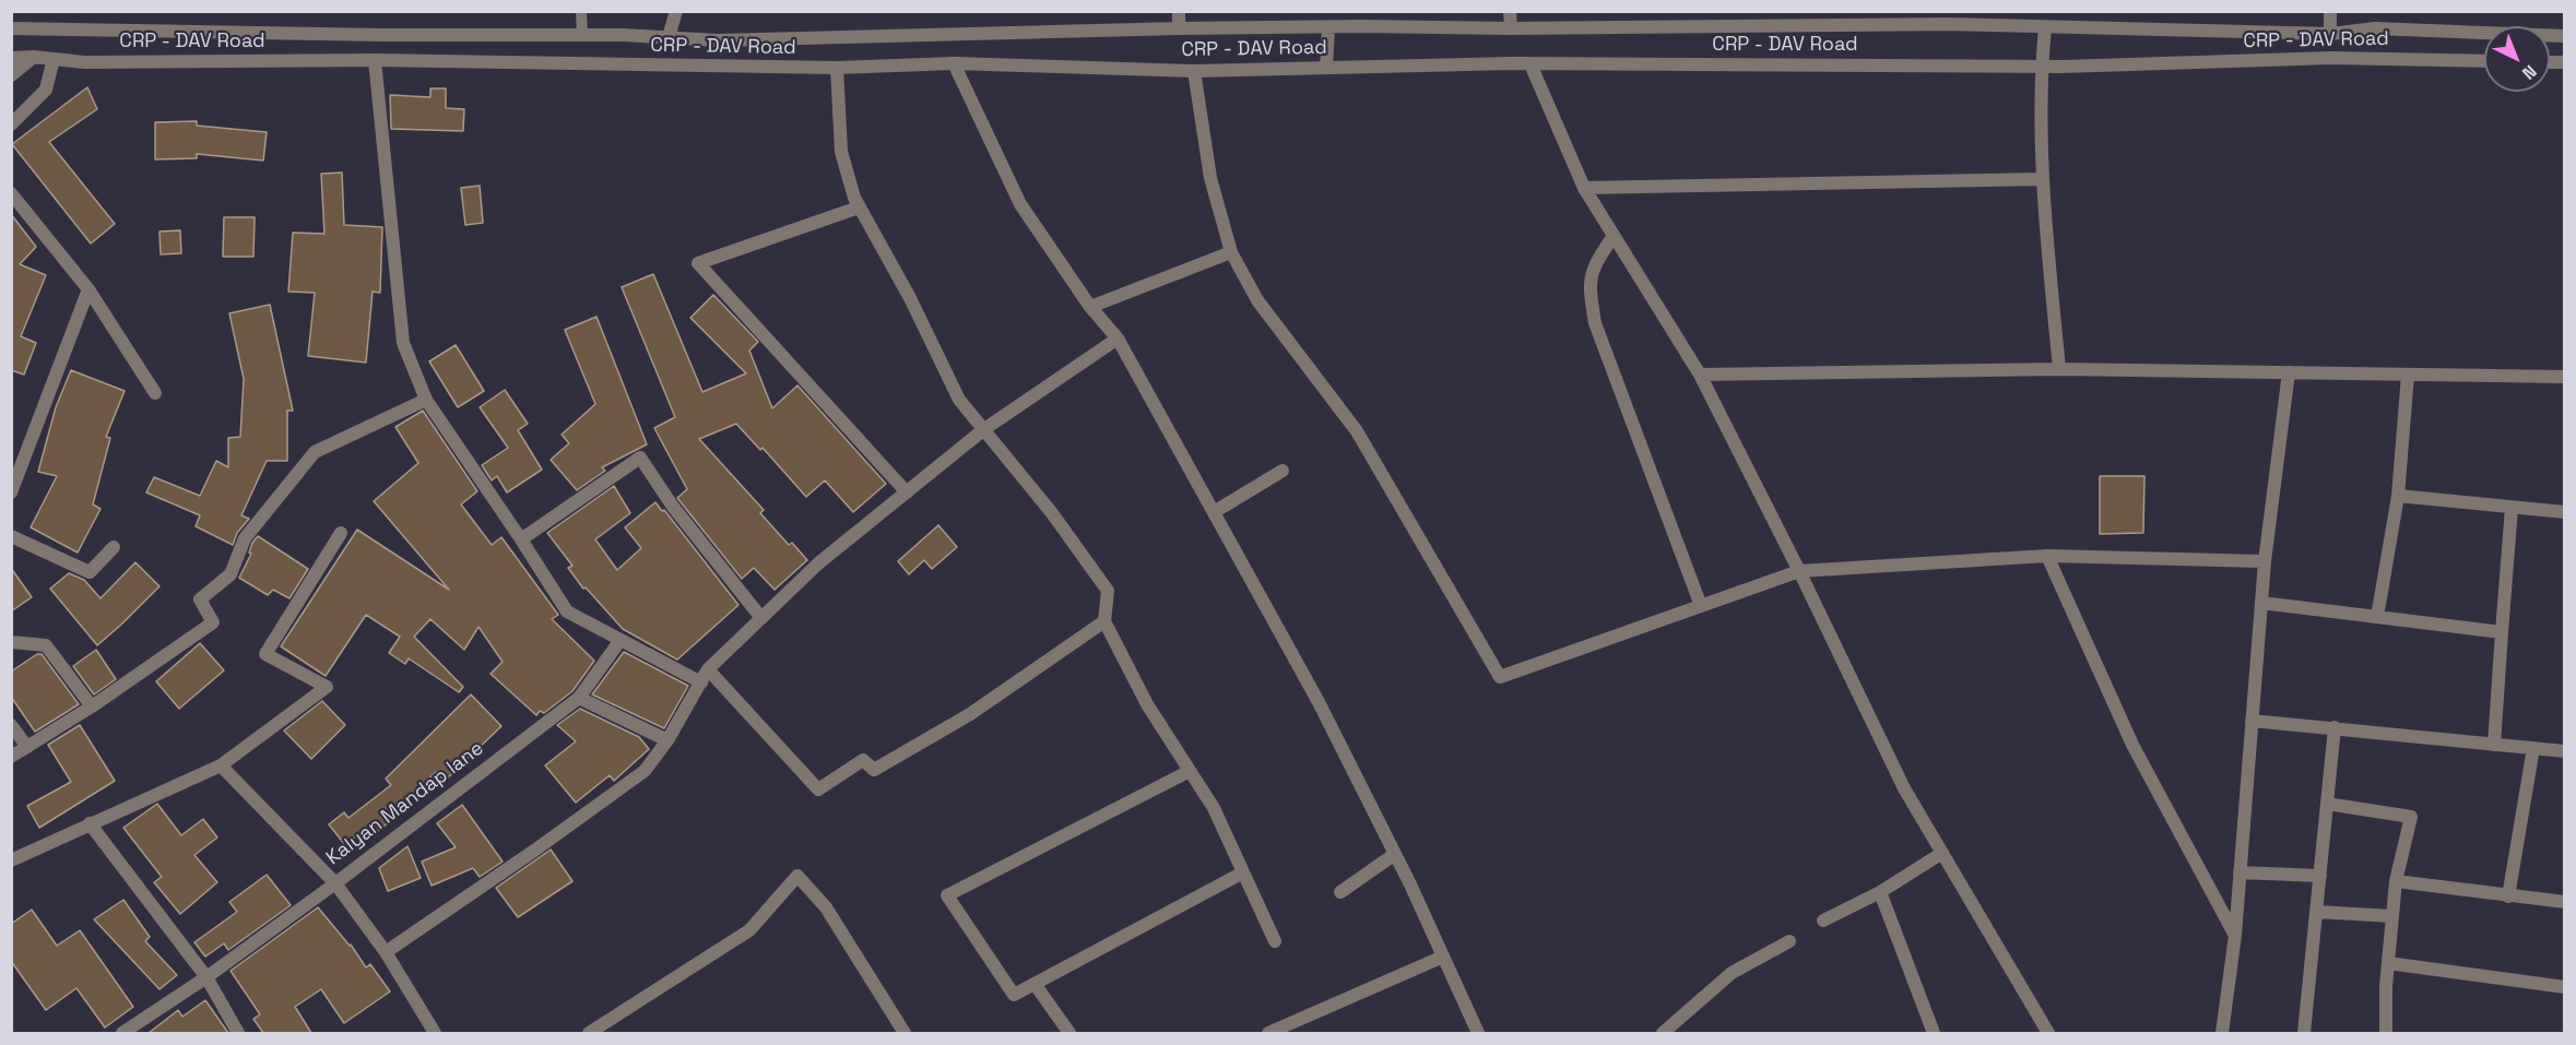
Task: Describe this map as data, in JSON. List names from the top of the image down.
{
  "streets": {
    "street": ["CRP - DAV Road", "Kalyan Mandap lane"]
  },
  "north": "bottom right"
}
